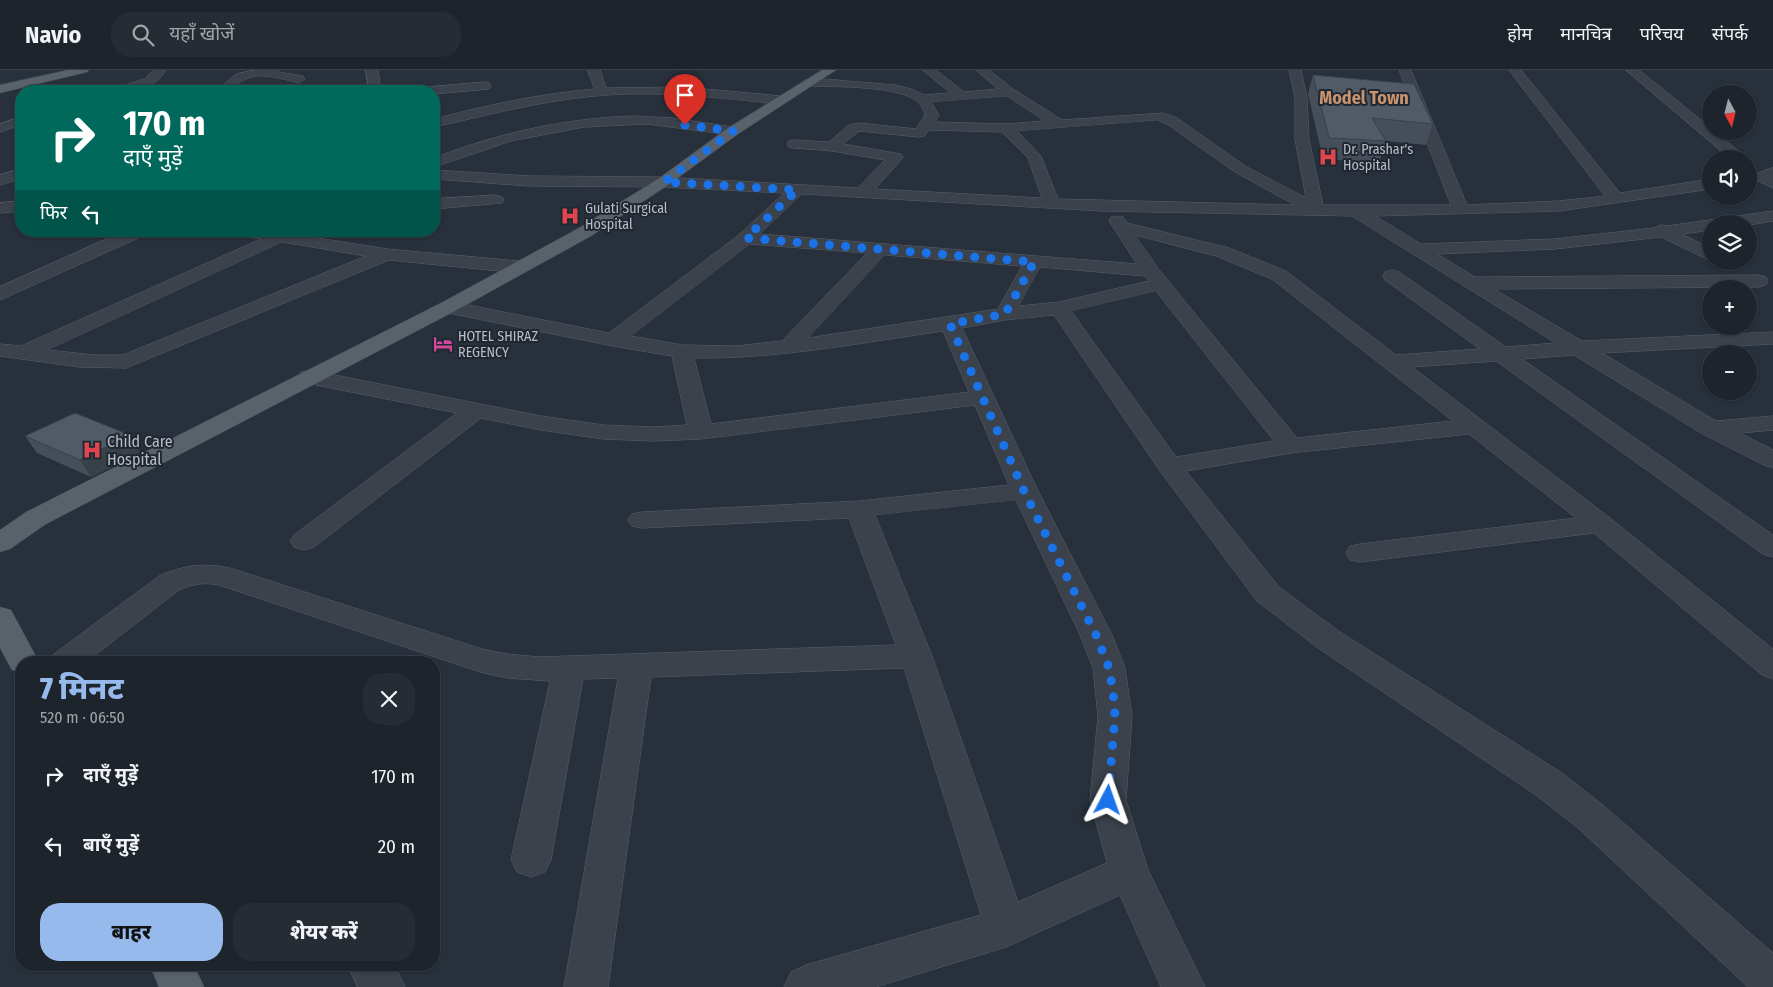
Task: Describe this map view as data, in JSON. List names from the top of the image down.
{
  "districts": ["Model Town"],
  "places": {
    "hospital": ["Dr. Prashar's Hospital", "Gulati Surgical Hospital", "Child Care Hospital"],
    "hotel": ["HOTEL SHIRAZ REGENCY"]
  },
  "north": "bottom",
  "page": {
    "header": "Navio",
    "search": "यहाँ खोजें",
    "nav": [
      "होम",
      "मानचित्र",
      "परिचय",
      "संपर्क"
    ],
    "map_buttons": ["+", "−"],
    "turn": ["170 m", "दाएँ मुड़ें"],
    "then": "फिर",
    "heading": ["7 मिनट", "520 m · 06:50"],
    "list": [
      {
        "name": "दाएँ मुड़ें",
        "value": "170 m"
      },
      {
        "name": "बाएँ मुड़ें",
        "value": "20 m"
      }
    ],
    "buttons": ["बाहर", "शेयर करें"]
  }
}
